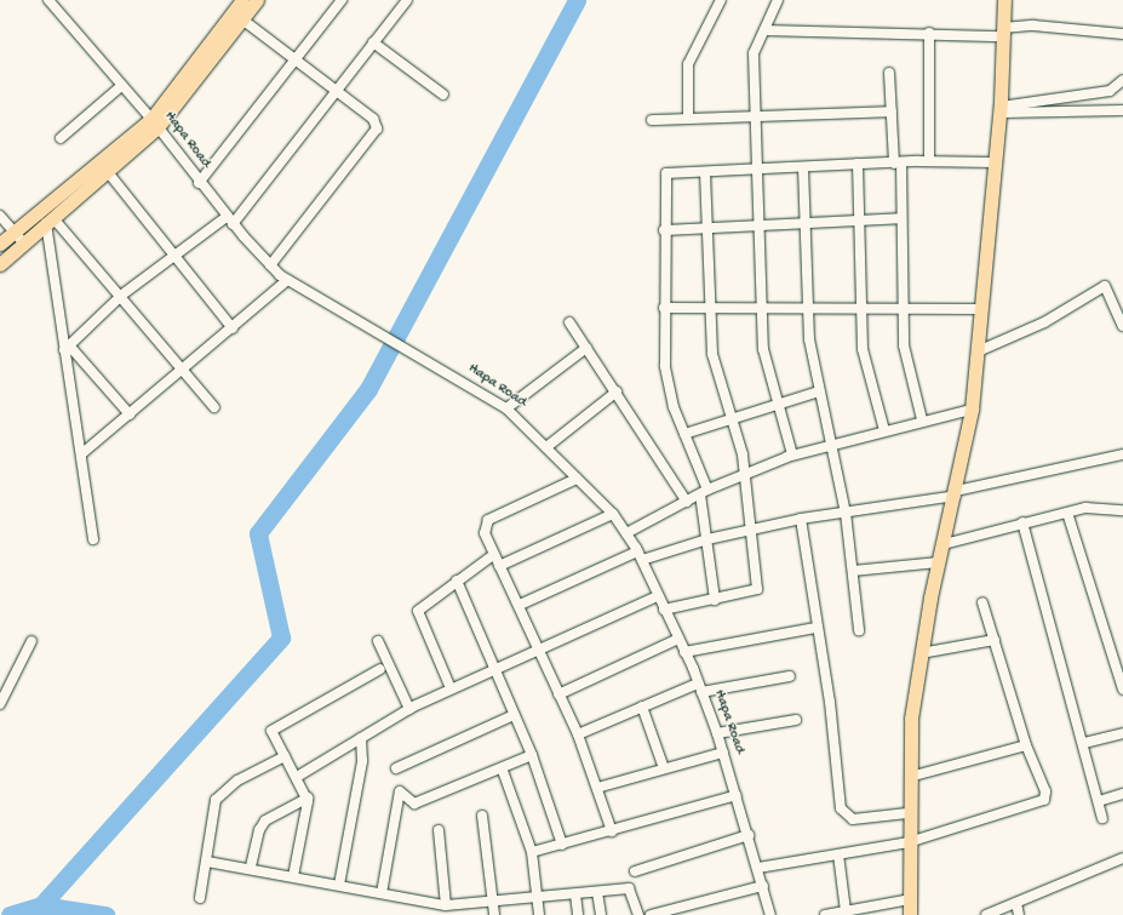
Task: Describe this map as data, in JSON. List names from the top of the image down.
{
  "streets": {
    "street": ["Hapa Road"]
  }
}
